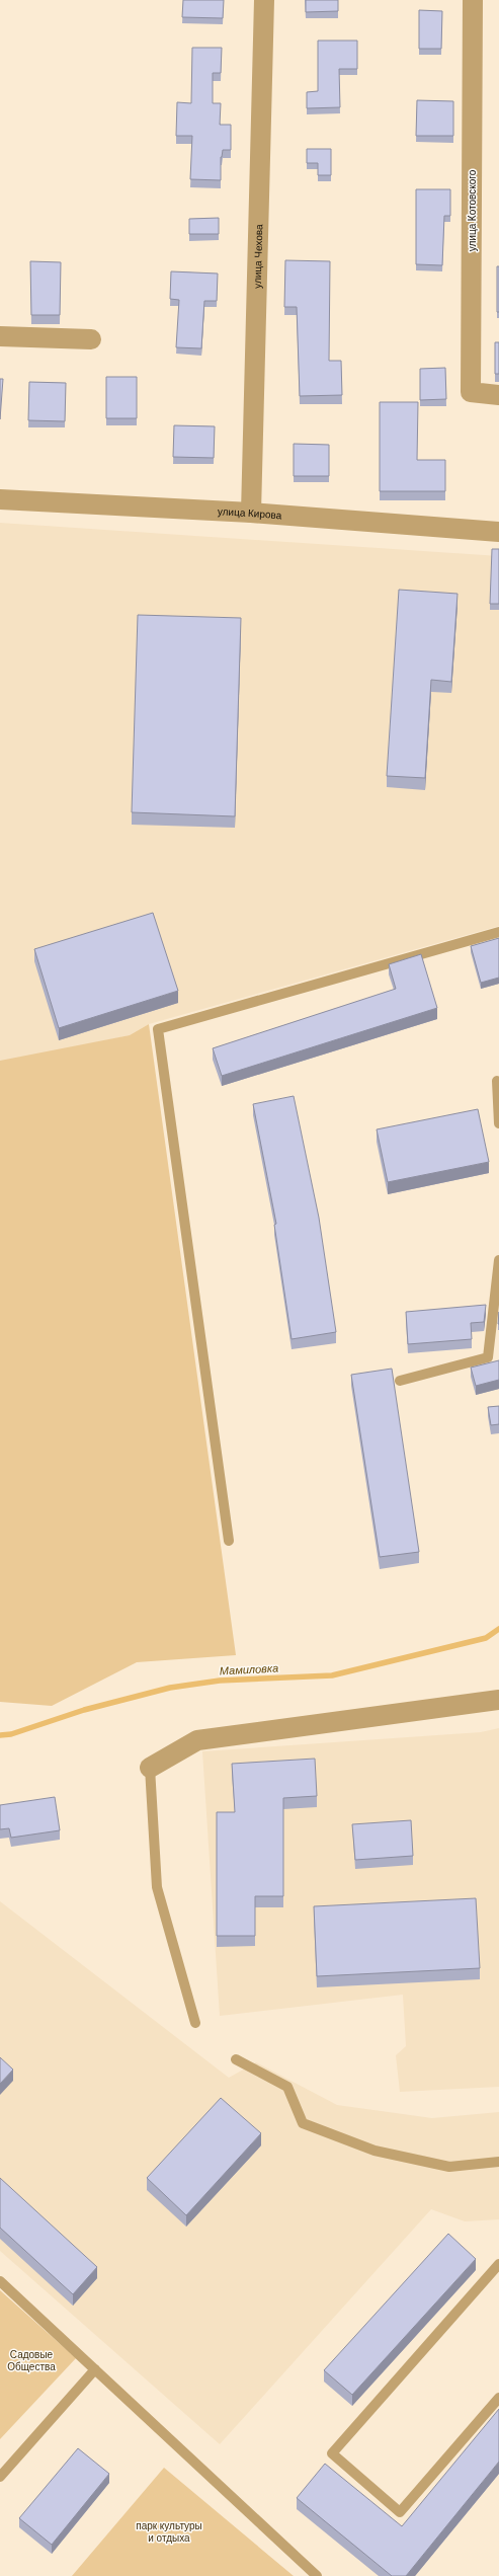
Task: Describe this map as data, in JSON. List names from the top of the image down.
{
  "streets": {
    "street": ["улица Котовского", "улица Чехова", "улица Кирова"]
  },
  "crossings": [
    ["улица Чехова", "улица Кирова"]
  ],
  "water": ["Мамиловка"],
  "parks": ["Садовые Общества", "парк культуры и отдыха"]
}
